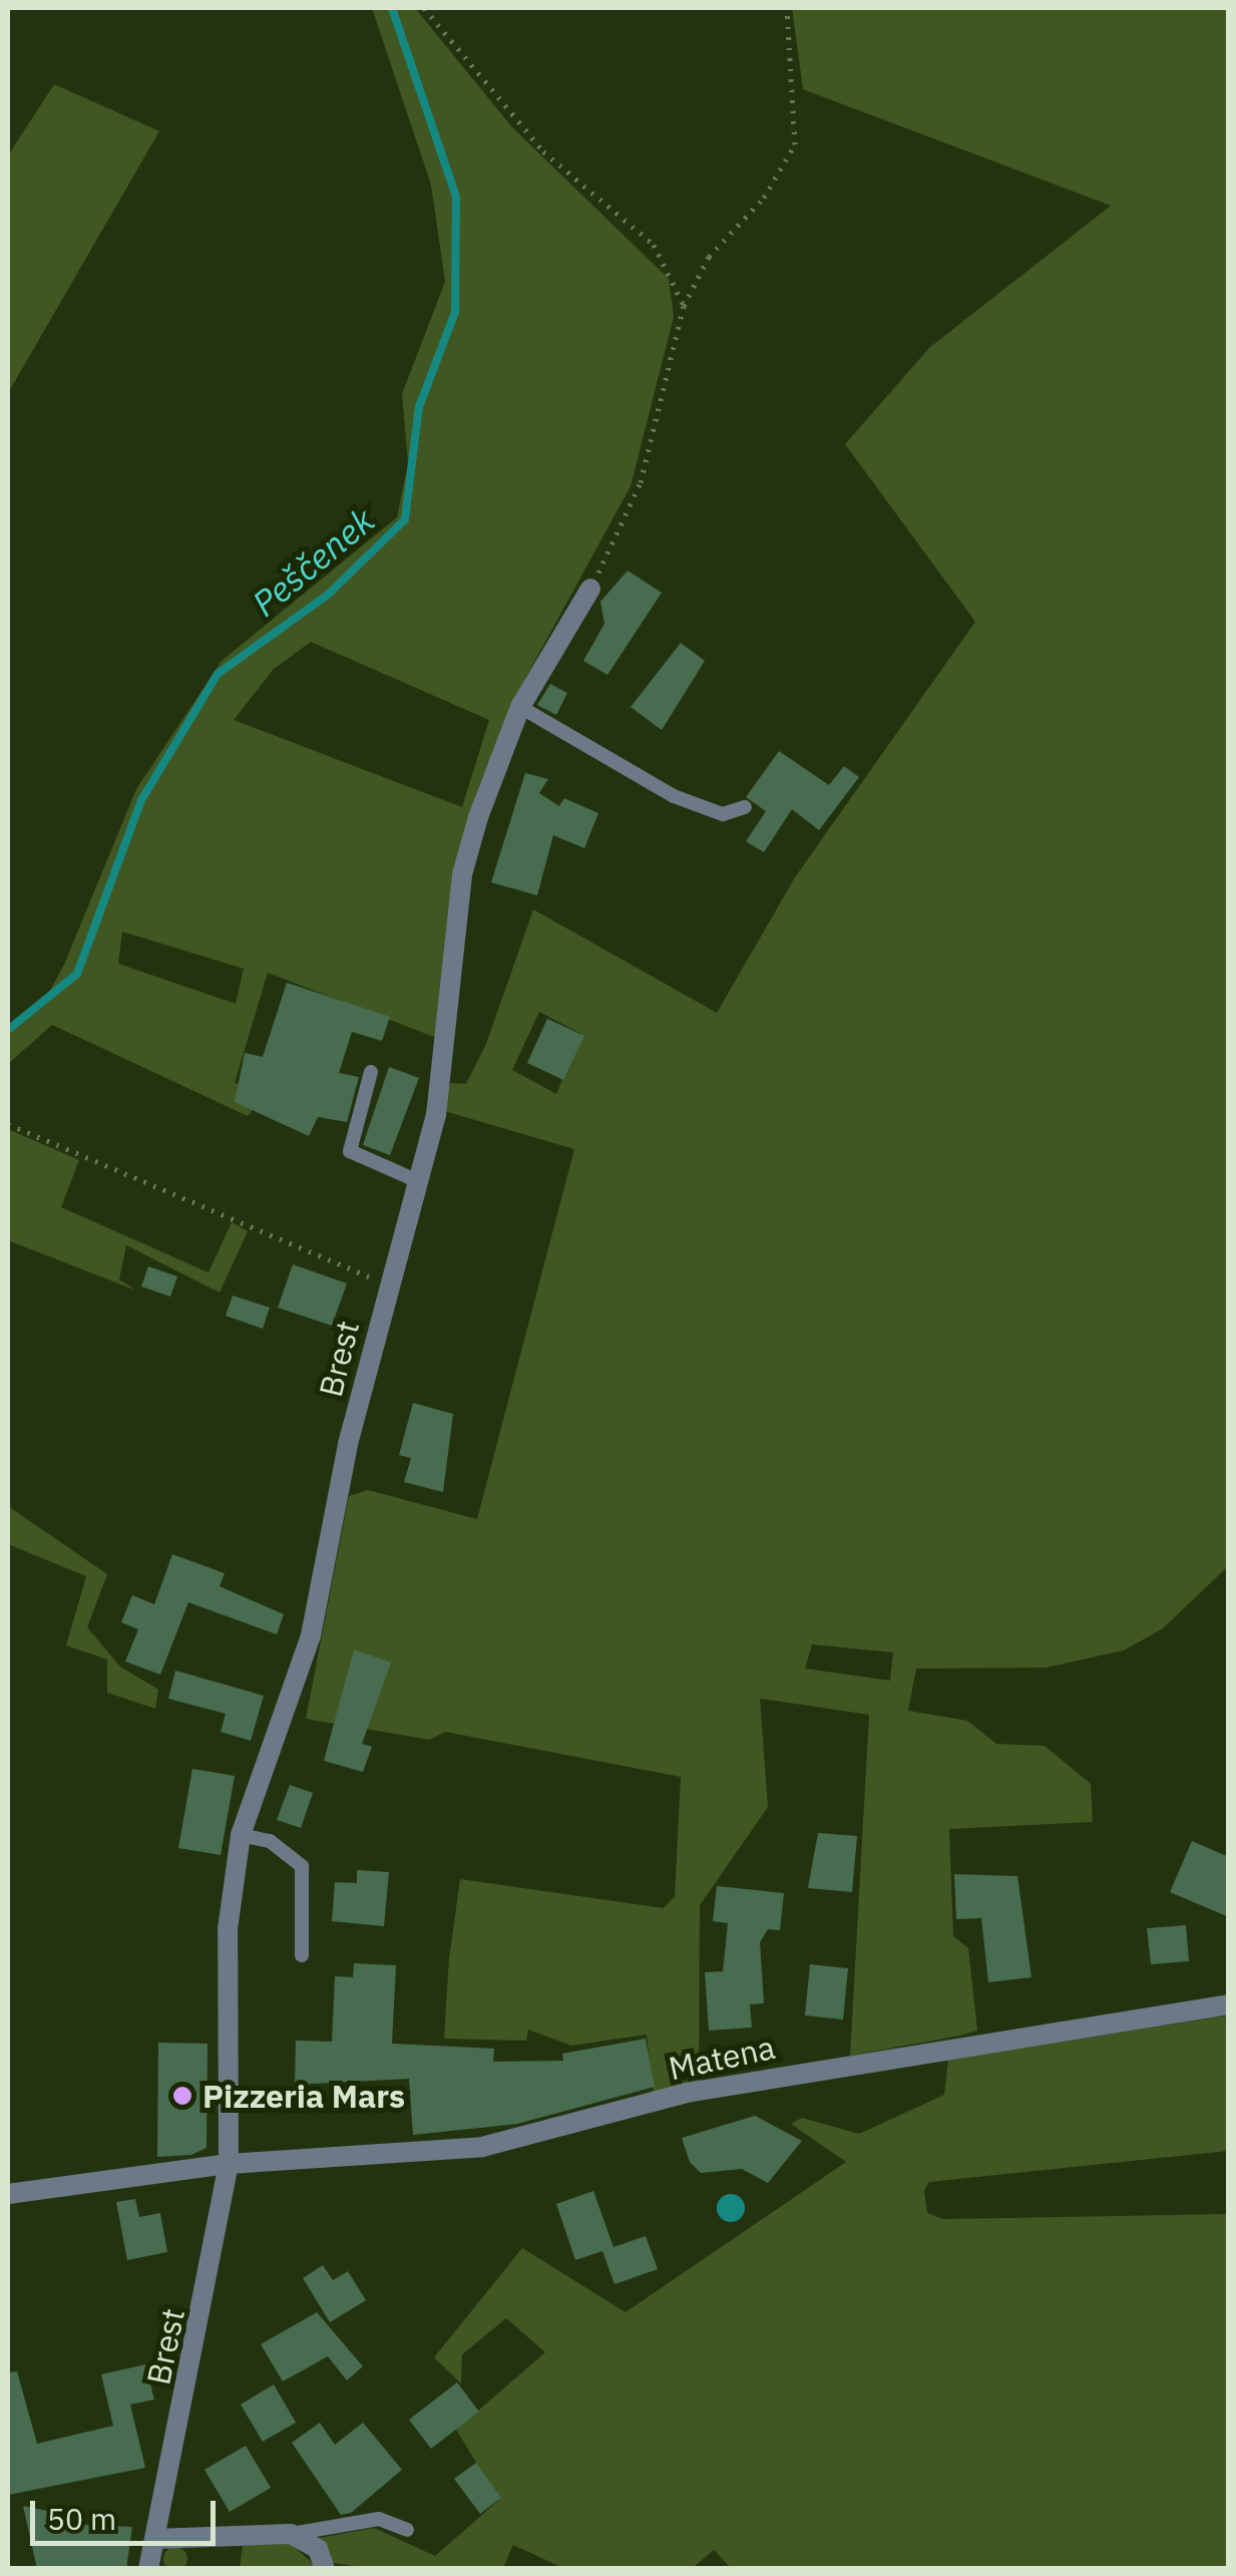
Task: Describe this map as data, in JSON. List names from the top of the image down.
{
  "streets": {
    "street": ["Brest", "Matena"]
  },
  "crossings": [
    ["Brest", "Matena"]
  ],
  "water": ["Peščenek"],
  "places": ["Pizzeria Mars"],
  "scale_bar": "50 m"
}
